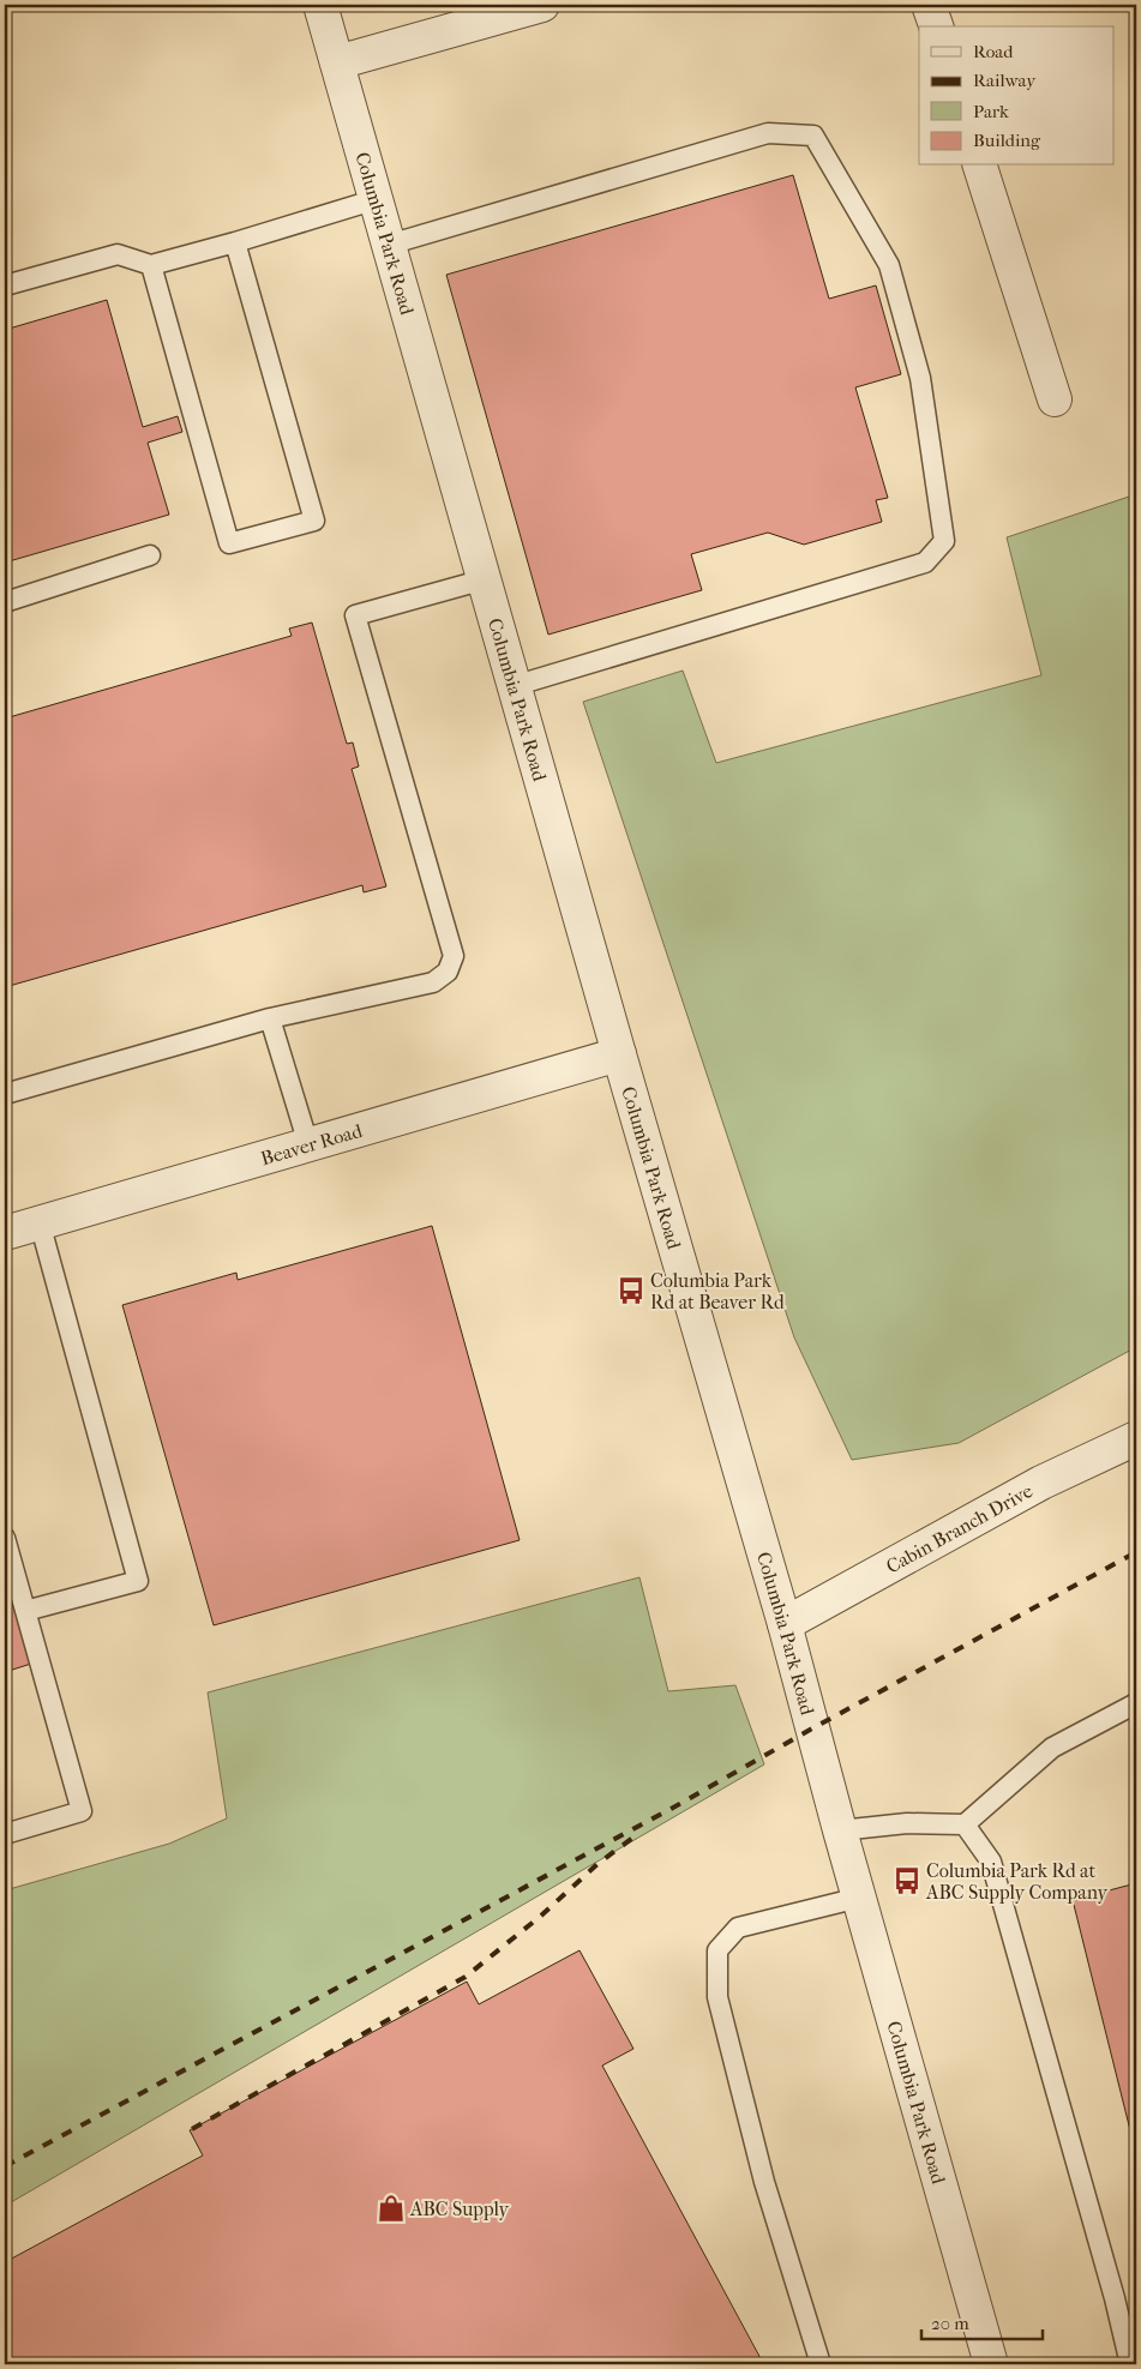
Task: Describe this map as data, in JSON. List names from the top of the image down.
{
  "streets": {
    "street": ["Columbia Park Road", "Beaver Road", "Cabin Branch Drive"]
  },
  "crossings": [
    ["Columbia Park Road", "Beaver Road"],
    ["Columbia Park Road", "Cabin Branch Drive"]
  ],
  "places": {
    "bus stop": ["Columbia Park Rd at Beaver Rd", "Columbia Park Rd at ABC Supply Company"],
    "shop": ["ABC Supply"]
  },
  "legend": [
    "Road",
    "Railway",
    "Park",
    "Building"
  ],
  "scale_bar": "20 m"
}
